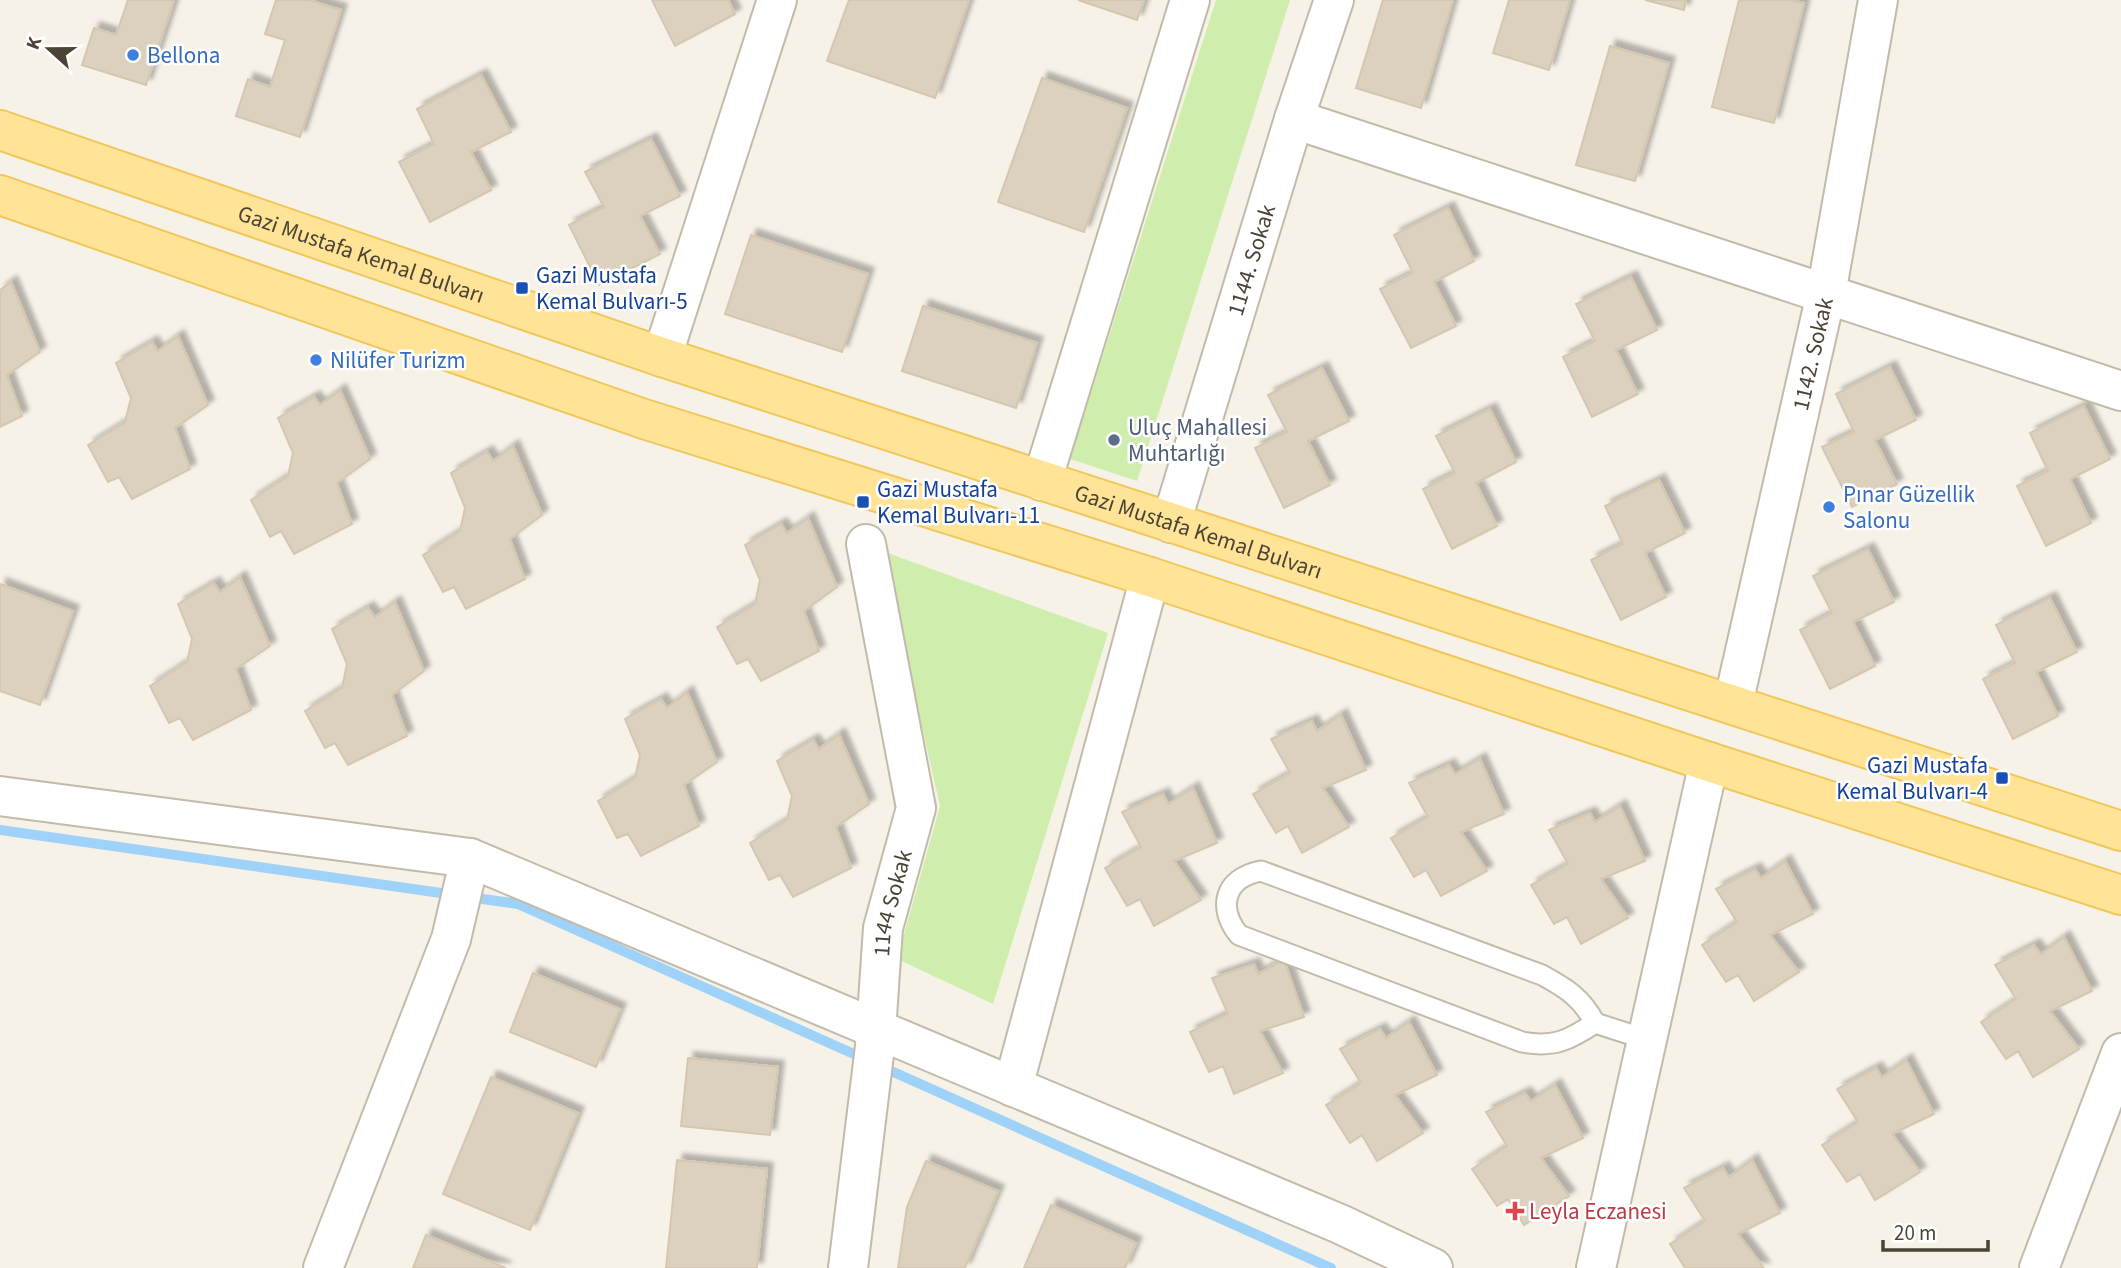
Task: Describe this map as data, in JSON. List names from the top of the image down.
{
  "streets": {
    "main road": ["Gazi Mustafa Kemal Bulvarı"],
    "street": ["1144. Sokak", "1142. Sokak", "1144 Sokak"]
  },
  "crossings": [
    ["Gazi Mustafa Kemal Bulvarı", "1144. Sokak"],
    ["Gazi Mustafa Kemal Bulvarı", "1142. Sokak"]
  ],
  "places": {
    "other": [
      "Bellona",
      "Nilüfer Turizm",
      "Uluç Mahallesi Muhtarlığı",
      "Pınar Güzellik Salonu"
    ],
    "transit": ["Gazi Mustafa Kemal Bulvarı-5", "Gazi Mustafa Kemal Bulvarı-11", "Gazi Mustafa Kemal Bulvarı-4"],
    "health": ["Leyla Eczanesi"]
  },
  "scale_bar": "20 m",
  "north": "left"
}
